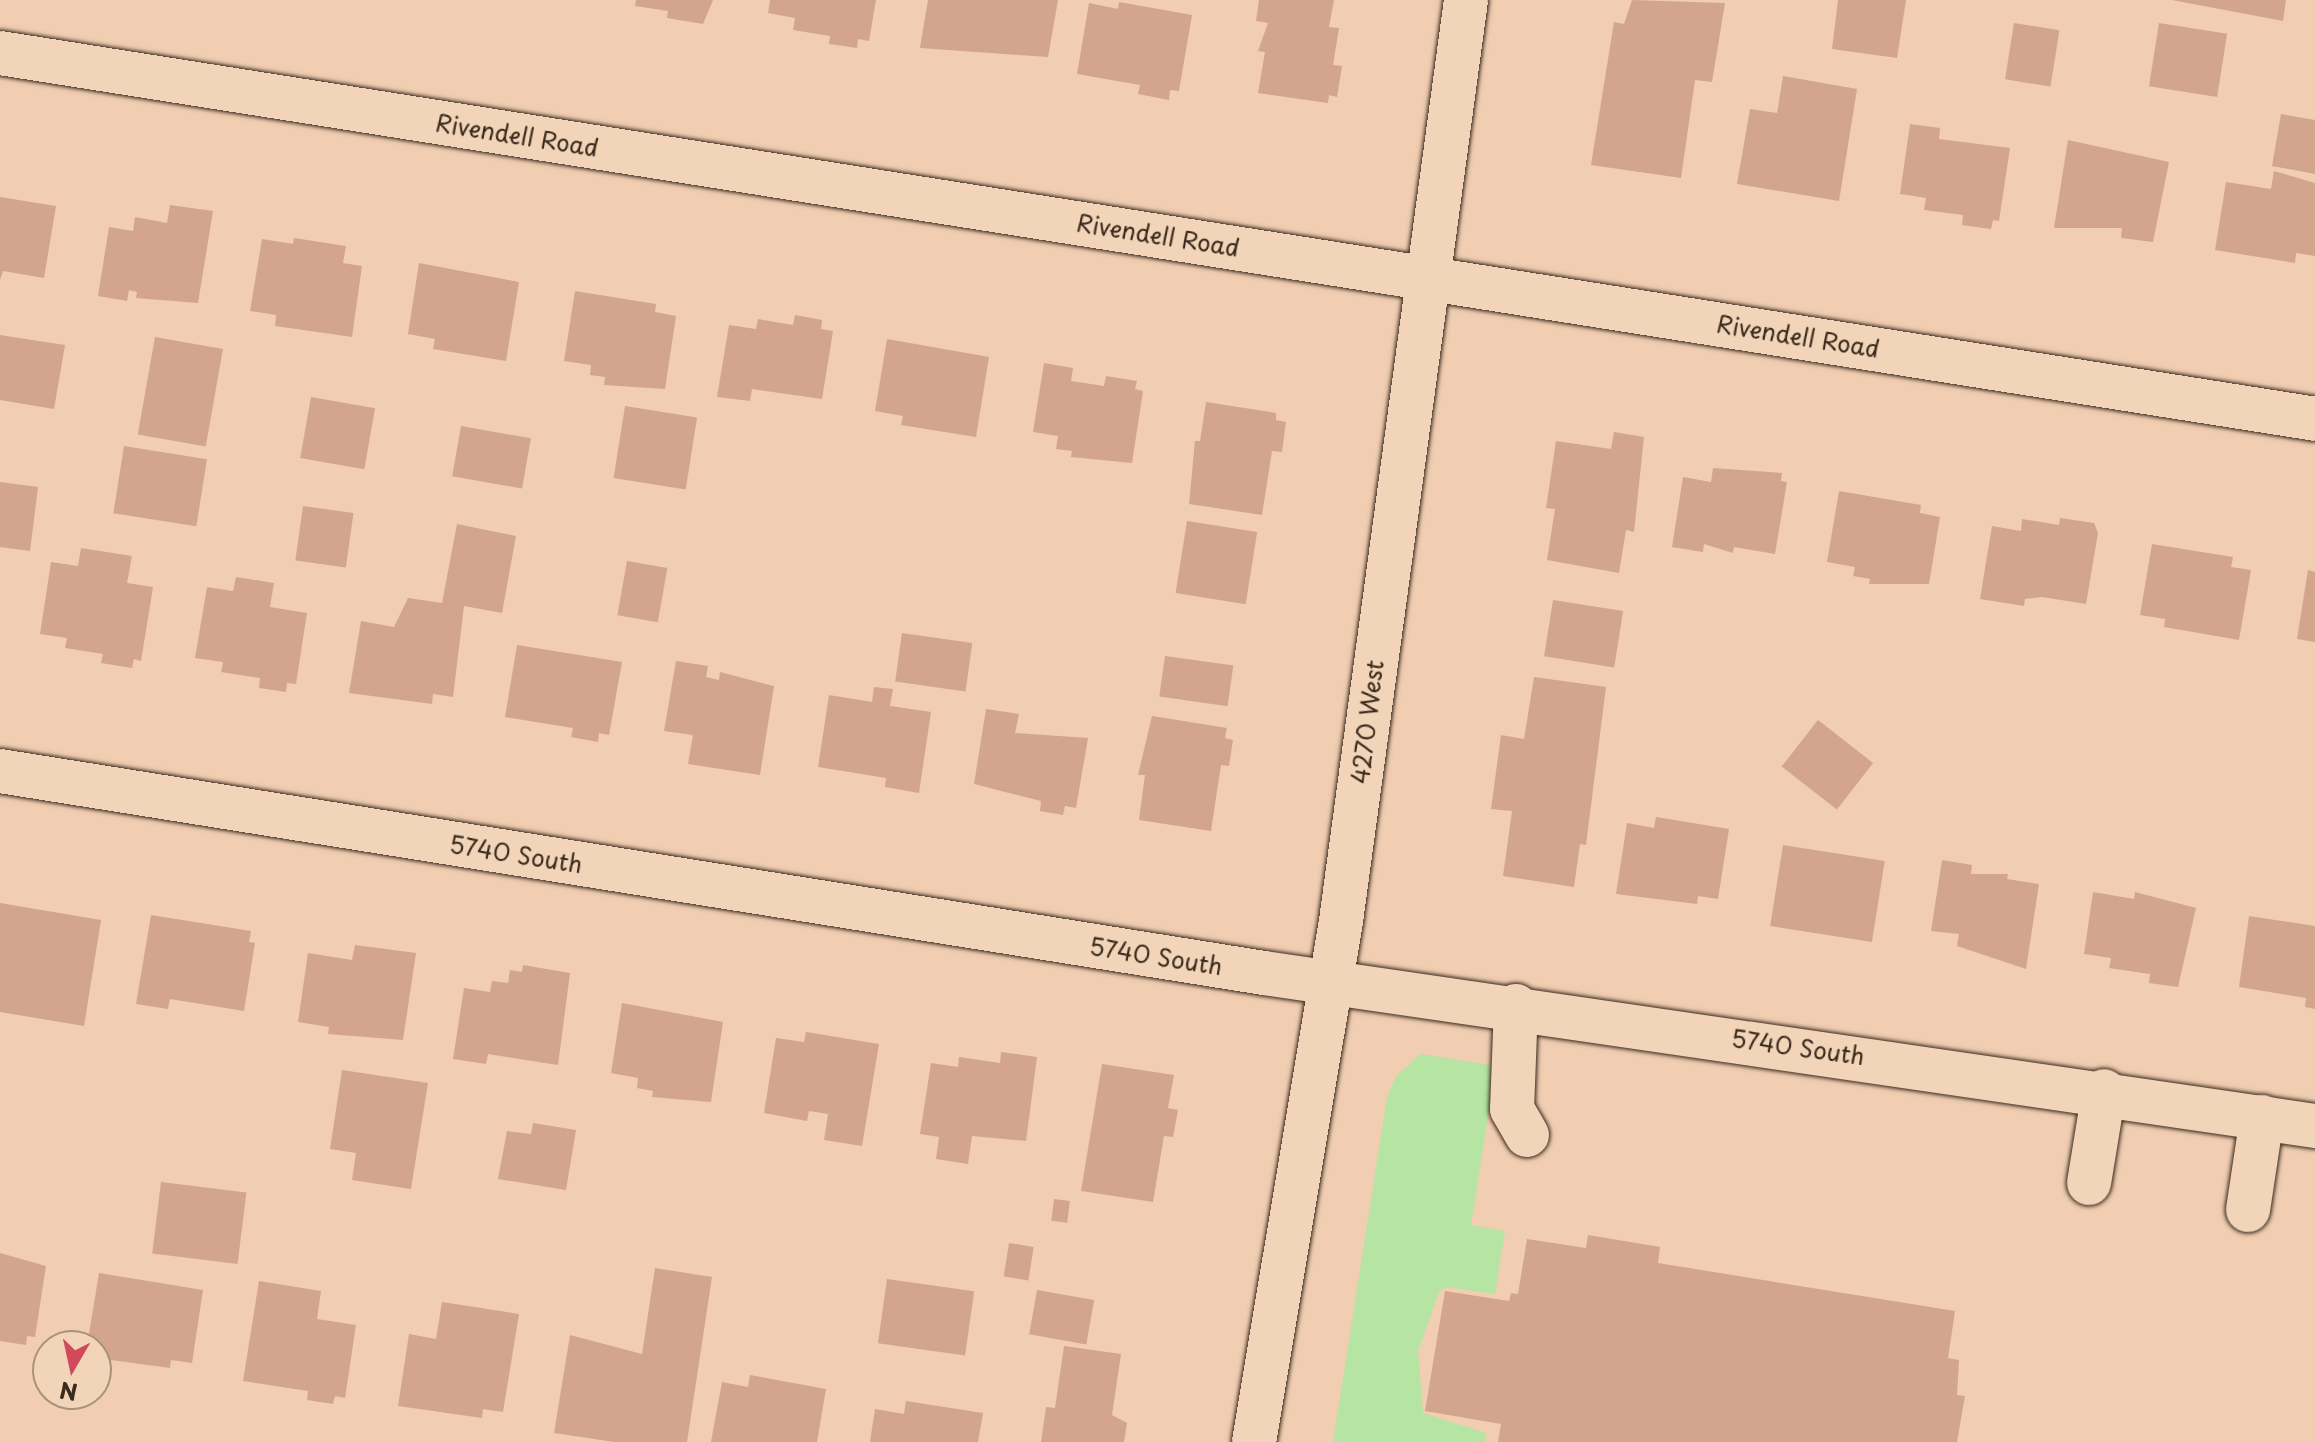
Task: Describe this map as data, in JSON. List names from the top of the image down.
{
  "streets": {
    "street": ["Rivendell Road", "4270 West", "5740 South"]
  },
  "crossings": [
    ["Rivendell Road", "4270 West"],
    ["4270 West", "5740 South"]
  ],
  "north": "bottom"
}
